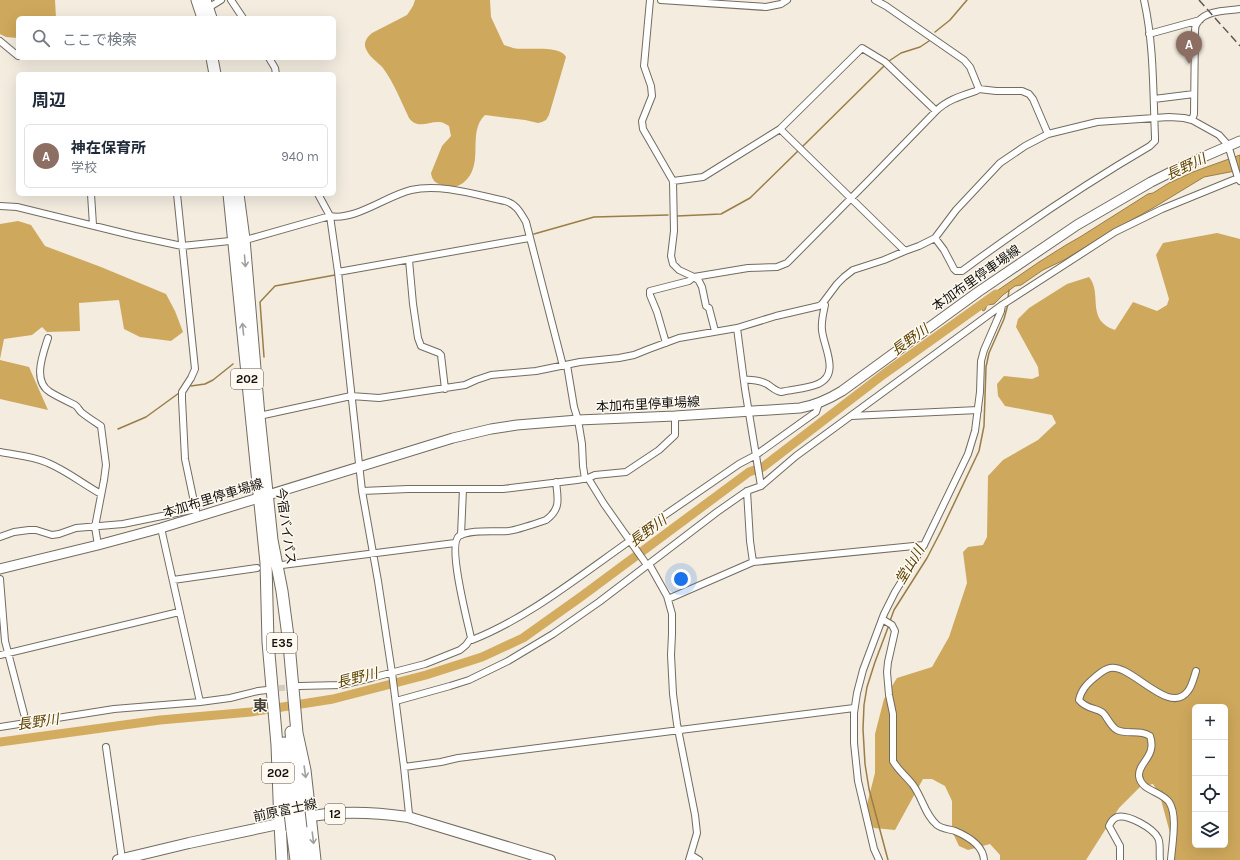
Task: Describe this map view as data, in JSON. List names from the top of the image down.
{
  "streets": {
    "highway": ["202", "今宿バイパス", "E35"],
    "main road": ["本加布里停車場線", "前原富士線", "12"]
  },
  "crossings": [
    ["本加布里停車場線", "今宿バイパス"],
    ["今宿バイパス", "E35"],
    ["今宿バイパス", "前原富士線"]
  ],
  "districts": ["東"],
  "water": ["長野川", "堂山川"],
  "page": {
    "search": "ここで検索",
    "pins": "A",
    "heading": "周辺",
    "list": [
      {
        "mark": "A",
        "name": "神在保育所",
        "note": "学校",
        "value": "940 m"
      }
    ],
    "map_buttons": ["+", "−"]
  }
}
